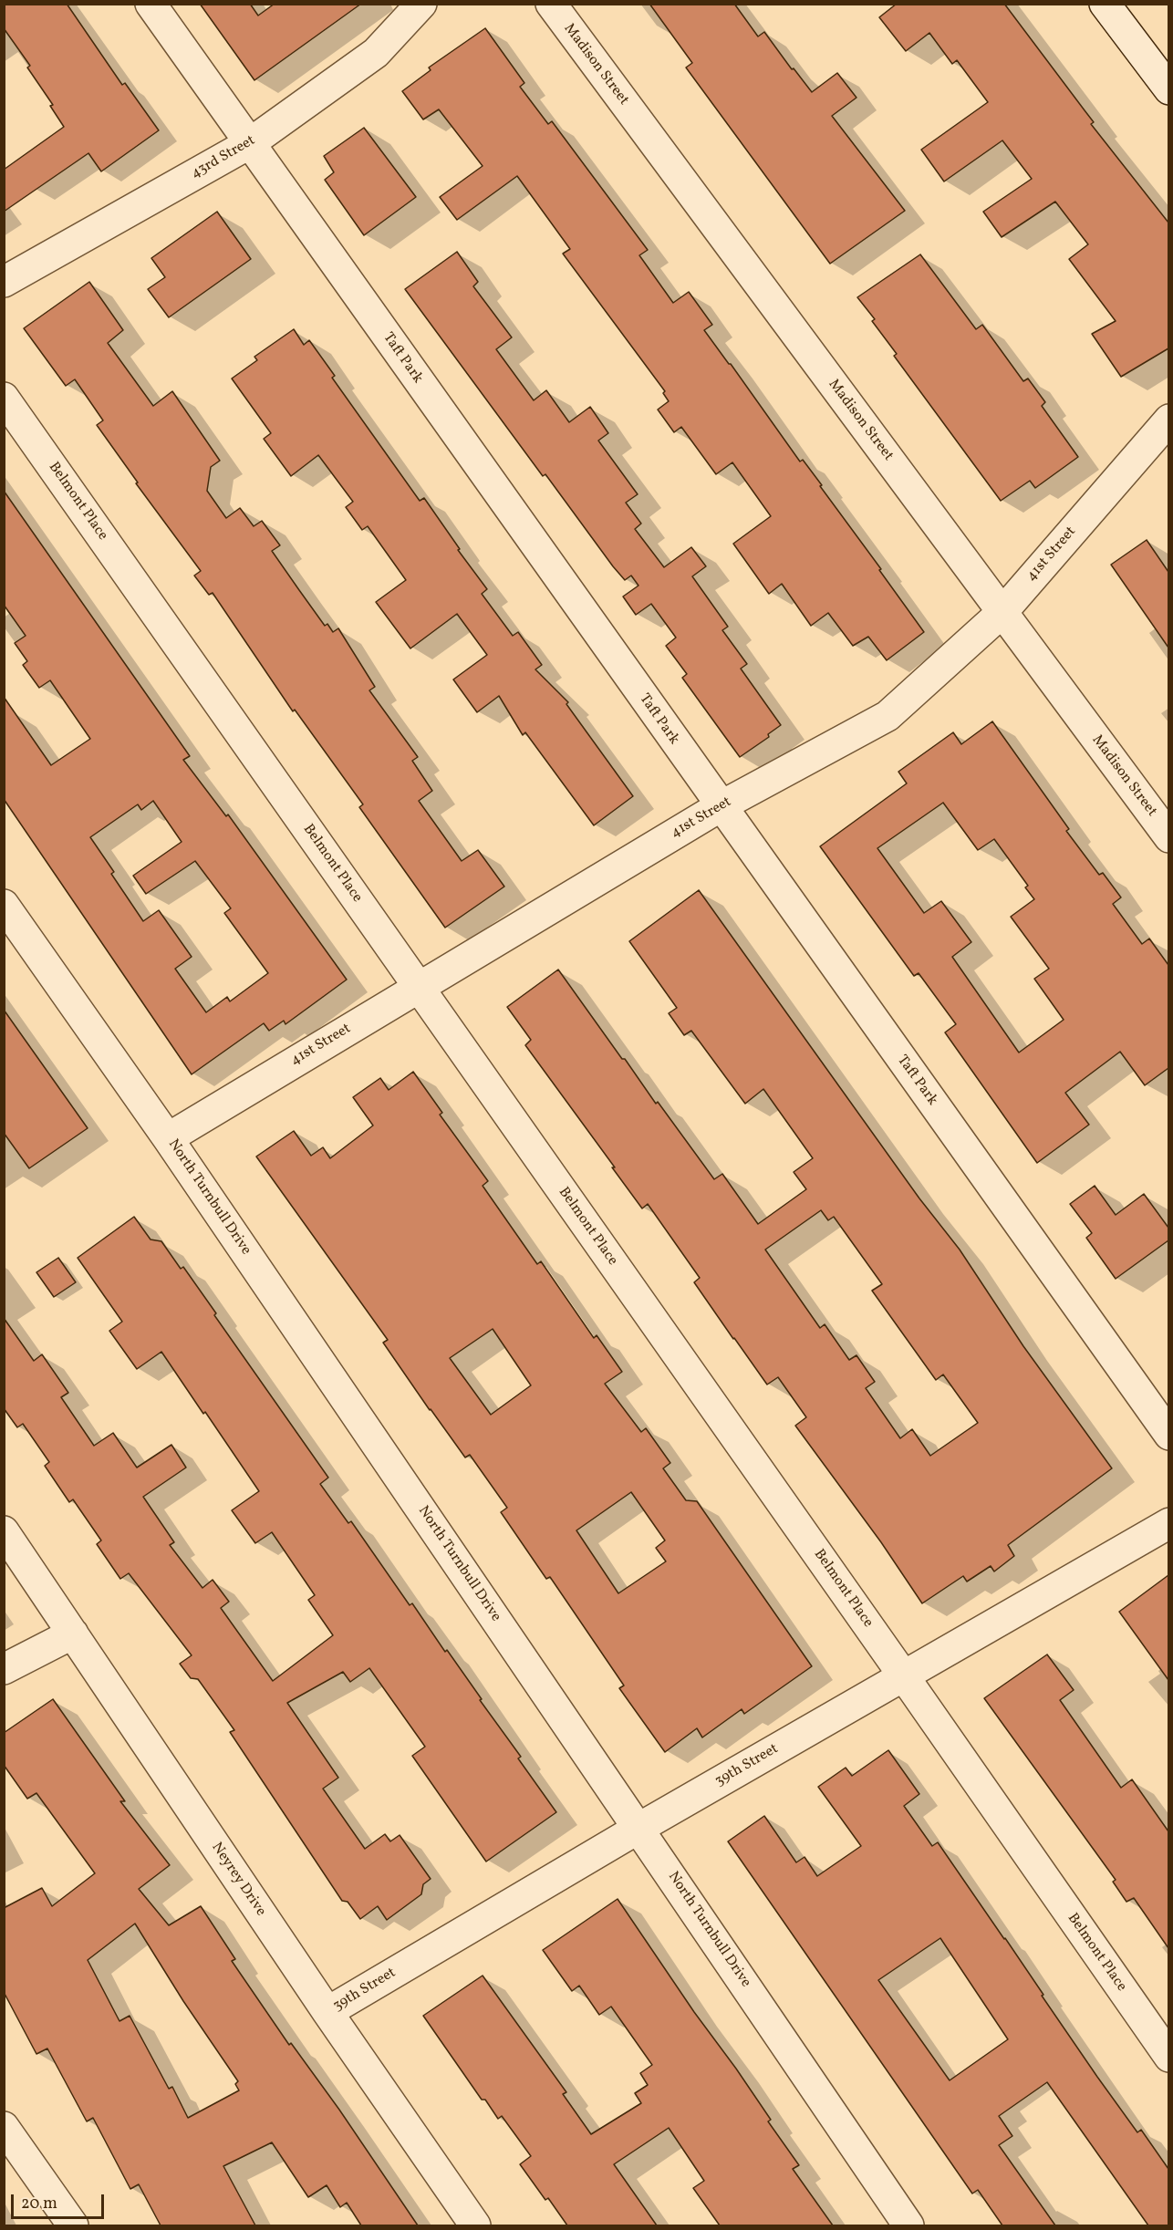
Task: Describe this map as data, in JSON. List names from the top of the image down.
{
  "streets": {
    "street": [
      "Madison Street",
      "43rd Street",
      "Taft Park",
      "Belmont Place",
      "41st Street",
      "North Turnbull Drive",
      "39th Street",
      "Neyrey Drive"
    ]
  },
  "crossings": [
    ["Madison Street", "41st Street"],
    ["43rd Street", "Taft Park"],
    ["Taft Park", "41st Street"],
    ["Belmont Place", "41st Street"],
    ["Belmont Place", "39th Street"],
    ["41st Street", "North Turnbull Drive"],
    ["North Turnbull Drive", "39th Street"],
    ["39th Street", "Neyrey Drive"]
  ],
  "scale_bar": "20 m"
}
